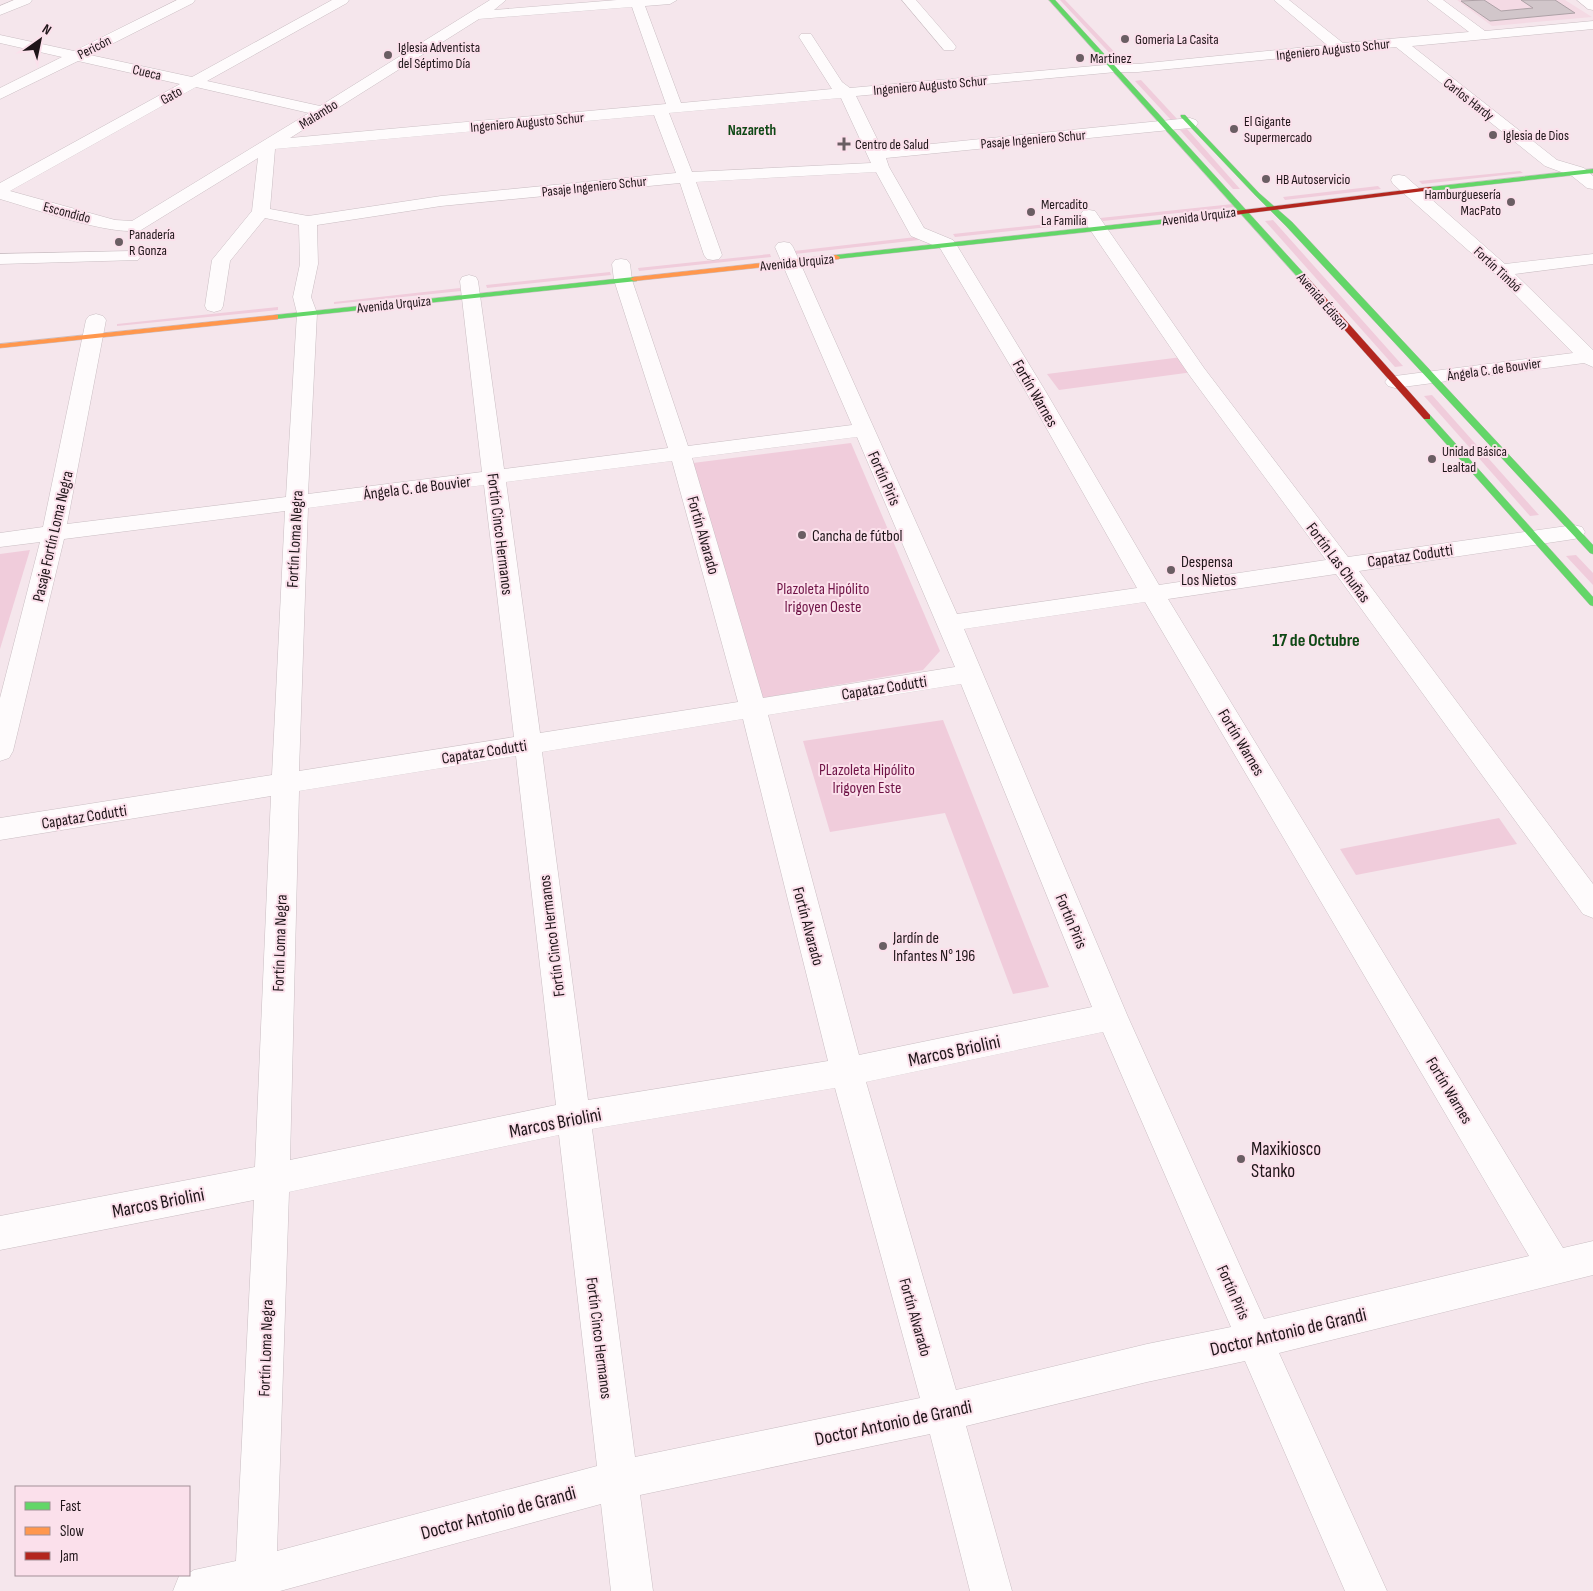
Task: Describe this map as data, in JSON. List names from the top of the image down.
{
  "streets": {
    "main road": ["Avenida Urquiza", "Avenida Édison"],
    "street": [
      "Pericón",
      "Ingeniero Augusto Schur",
      "Cueca",
      "Gato",
      "Carlos Hardy",
      "Malambo",
      "Pasaje Ingeniero Schur",
      "Escondido",
      "Fortín Timbó",
      "Ángela C. de Bouvier",
      "Fortín Warnes",
      "Fortín Piris",
      "Fortín Cinco Hermanos",
      "Fortín Alvarado",
      "Pasaje Fortín Loma Negra",
      "Fortín Loma Negra",
      "Capataz Codutti",
      "Fortín Las Chuñas",
      "Marcos Briolini",
      "Doctor Antonio de Grandi"
    ]
  },
  "crossings": [
    ["Pericón", "Cueca"],
    ["Ingeniero Augusto Schur", "Carlos Hardy"],
    ["Ingeniero Augusto Schur", "Malambo"],
    ["Ingeniero Augusto Schur", "Avenida Édison"],
    ["Cueca", "Gato"],
    ["Cueca", "Malambo"],
    ["Carlos Hardy", "Avenida Urquiza"],
    ["Malambo", "Escondido"],
    ["Pasaje Ingeniero Schur", "Avenida Édison"],
    ["Pasaje Ingeniero Schur", "Fortín Loma Negra"],
    ["Avenida Urquiza", "Fortín Timbó"],
    ["Avenida Urquiza", "Avenida Édison"],
    ["Avenida Urquiza", "Fortín Warnes"],
    ["Avenida Urquiza", "Fortín Piris"],
    ["Avenida Urquiza", "Fortín Cinco Hermanos"],
    ["Avenida Urquiza", "Fortín Alvarado"],
    ["Avenida Urquiza", "Pasaje Fortín Loma Negra"],
    ["Avenida Urquiza", "Fortín Loma Negra"],
    ["Avenida Urquiza", "Fortín Las Chuñas"],
    ["Fortín Timbó", "Ángela C. de Bouvier"],
    ["Avenida Édison", "Ángela C. de Bouvier"],
    ["Avenida Édison", "Capataz Codutti"],
    ["Ángela C. de Bouvier", "Fortín Piris"],
    ["Ángela C. de Bouvier", "Fortín Cinco Hermanos"],
    ["Ángela C. de Bouvier", "Fortín Alvarado"],
    ["Ángela C. de Bouvier", "Pasaje Fortín Loma Negra"],
    ["Ángela C. de Bouvier", "Fortín Loma Negra"],
    ["Fortín Warnes", "Capataz Codutti"],
    ["Fortín Warnes", "Doctor Antonio de Grandi"],
    ["Fortín Piris", "Capataz Codutti"],
    ["Fortín Piris", "Marcos Briolini"],
    ["Fortín Piris", "Doctor Antonio de Grandi"],
    ["Fortín Cinco Hermanos", "Capataz Codutti"],
    ["Fortín Cinco Hermanos", "Marcos Briolini"],
    ["Fortín Cinco Hermanos", "Doctor Antonio de Grandi"],
    ["Fortín Alvarado", "Capataz Codutti"],
    ["Fortín Alvarado", "Marcos Briolini"],
    ["Fortín Alvarado", "Doctor Antonio de Grandi"],
    ["Fortín Loma Negra", "Capataz Codutti"],
    ["Fortín Loma Negra", "Marcos Briolini"],
    ["Fortín Loma Negra", "Doctor Antonio de Grandi"],
    ["Capataz Codutti", "Fortín Las Chuñas"]
  ],
  "districts": ["Nazareth", "17 de Octubre"],
  "parks": ["Plazoleta Hipólito Irigoyen Oeste", "PLazoleta Hipólito Irigoyen Este"],
  "places": {
    "other": [
      "Gomeria La Casita",
      "Iglesia Adventista del Séptimo Día",
      "Martinez",
      "El Gigante Supermercado",
      "Iglesia de Dios",
      "HB Autoservicio",
      "Hamburguesería MacPato",
      "Mercadito La Familia",
      "Panadería R Gonza",
      "Unidad Básica Lealtad",
      "Cancha de fútbol",
      "Despensa Los Nietos",
      "Jardín de Infantes N° 196",
      "Maxikiosco Stanko"
    ],
    "health": ["Centro de Salud"]
  },
  "legend": ["Fast", "Slow", "Jam"],
  "north": "top right"
}
